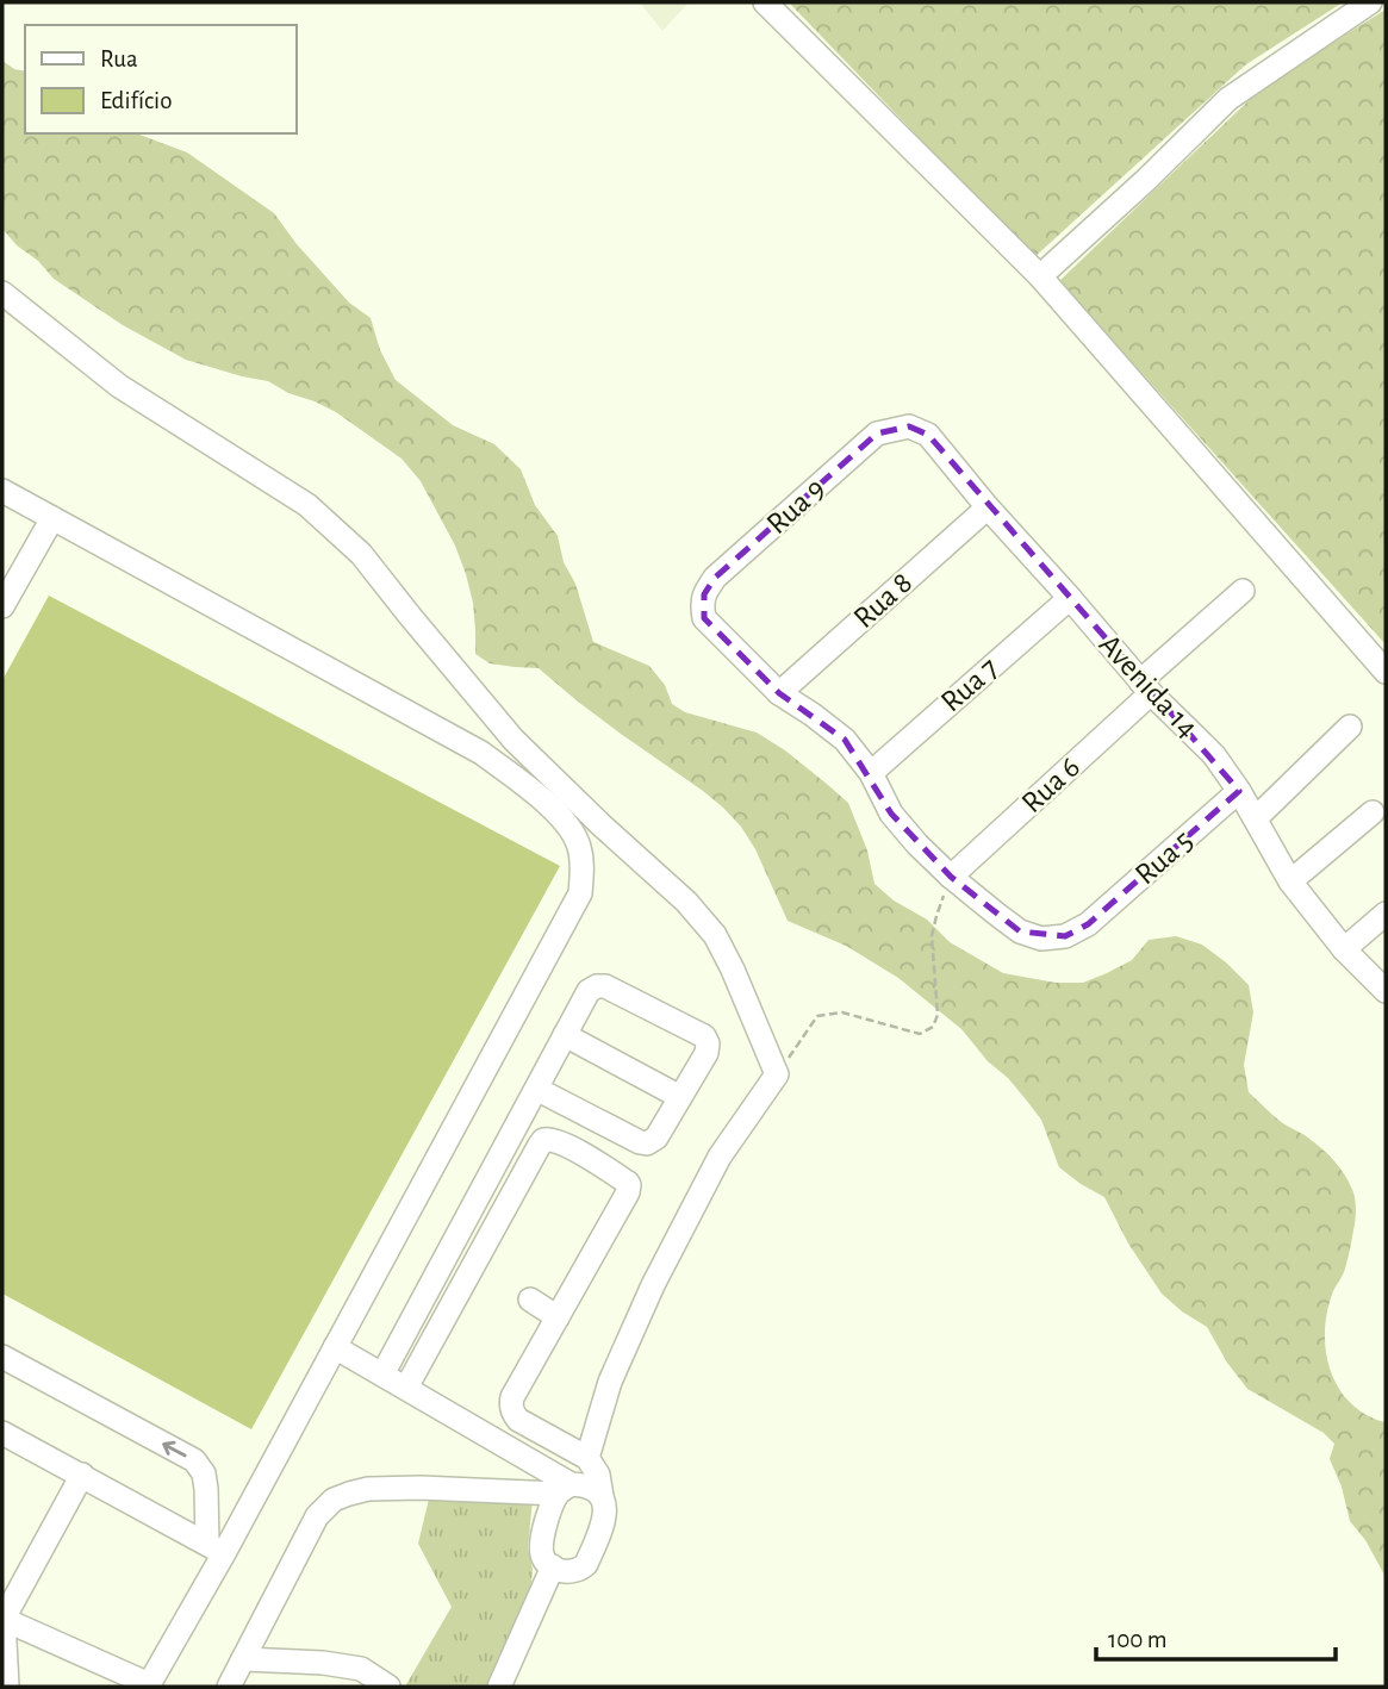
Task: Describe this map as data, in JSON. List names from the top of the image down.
{
  "streets": {
    "street": [
      "Rua 9",
      "Rua 8",
      "Rua 7",
      "Avenida 14",
      "Rua 6",
      "Rua 5"
    ]
  },
  "crossings": [
    ["Rua 9", "Rua 8"],
    ["Rua 9", "Avenida 14"],
    ["Rua 8", "Avenida 14"],
    ["Rua 7", "Avenida 14"],
    ["Avenida 14", "Rua 6"],
    ["Avenida 14", "Rua 5"],
    ["Rua 6", "Rua 5"]
  ],
  "legend": ["Rua", "Edifício"],
  "scale_bar": "100 m"
}
